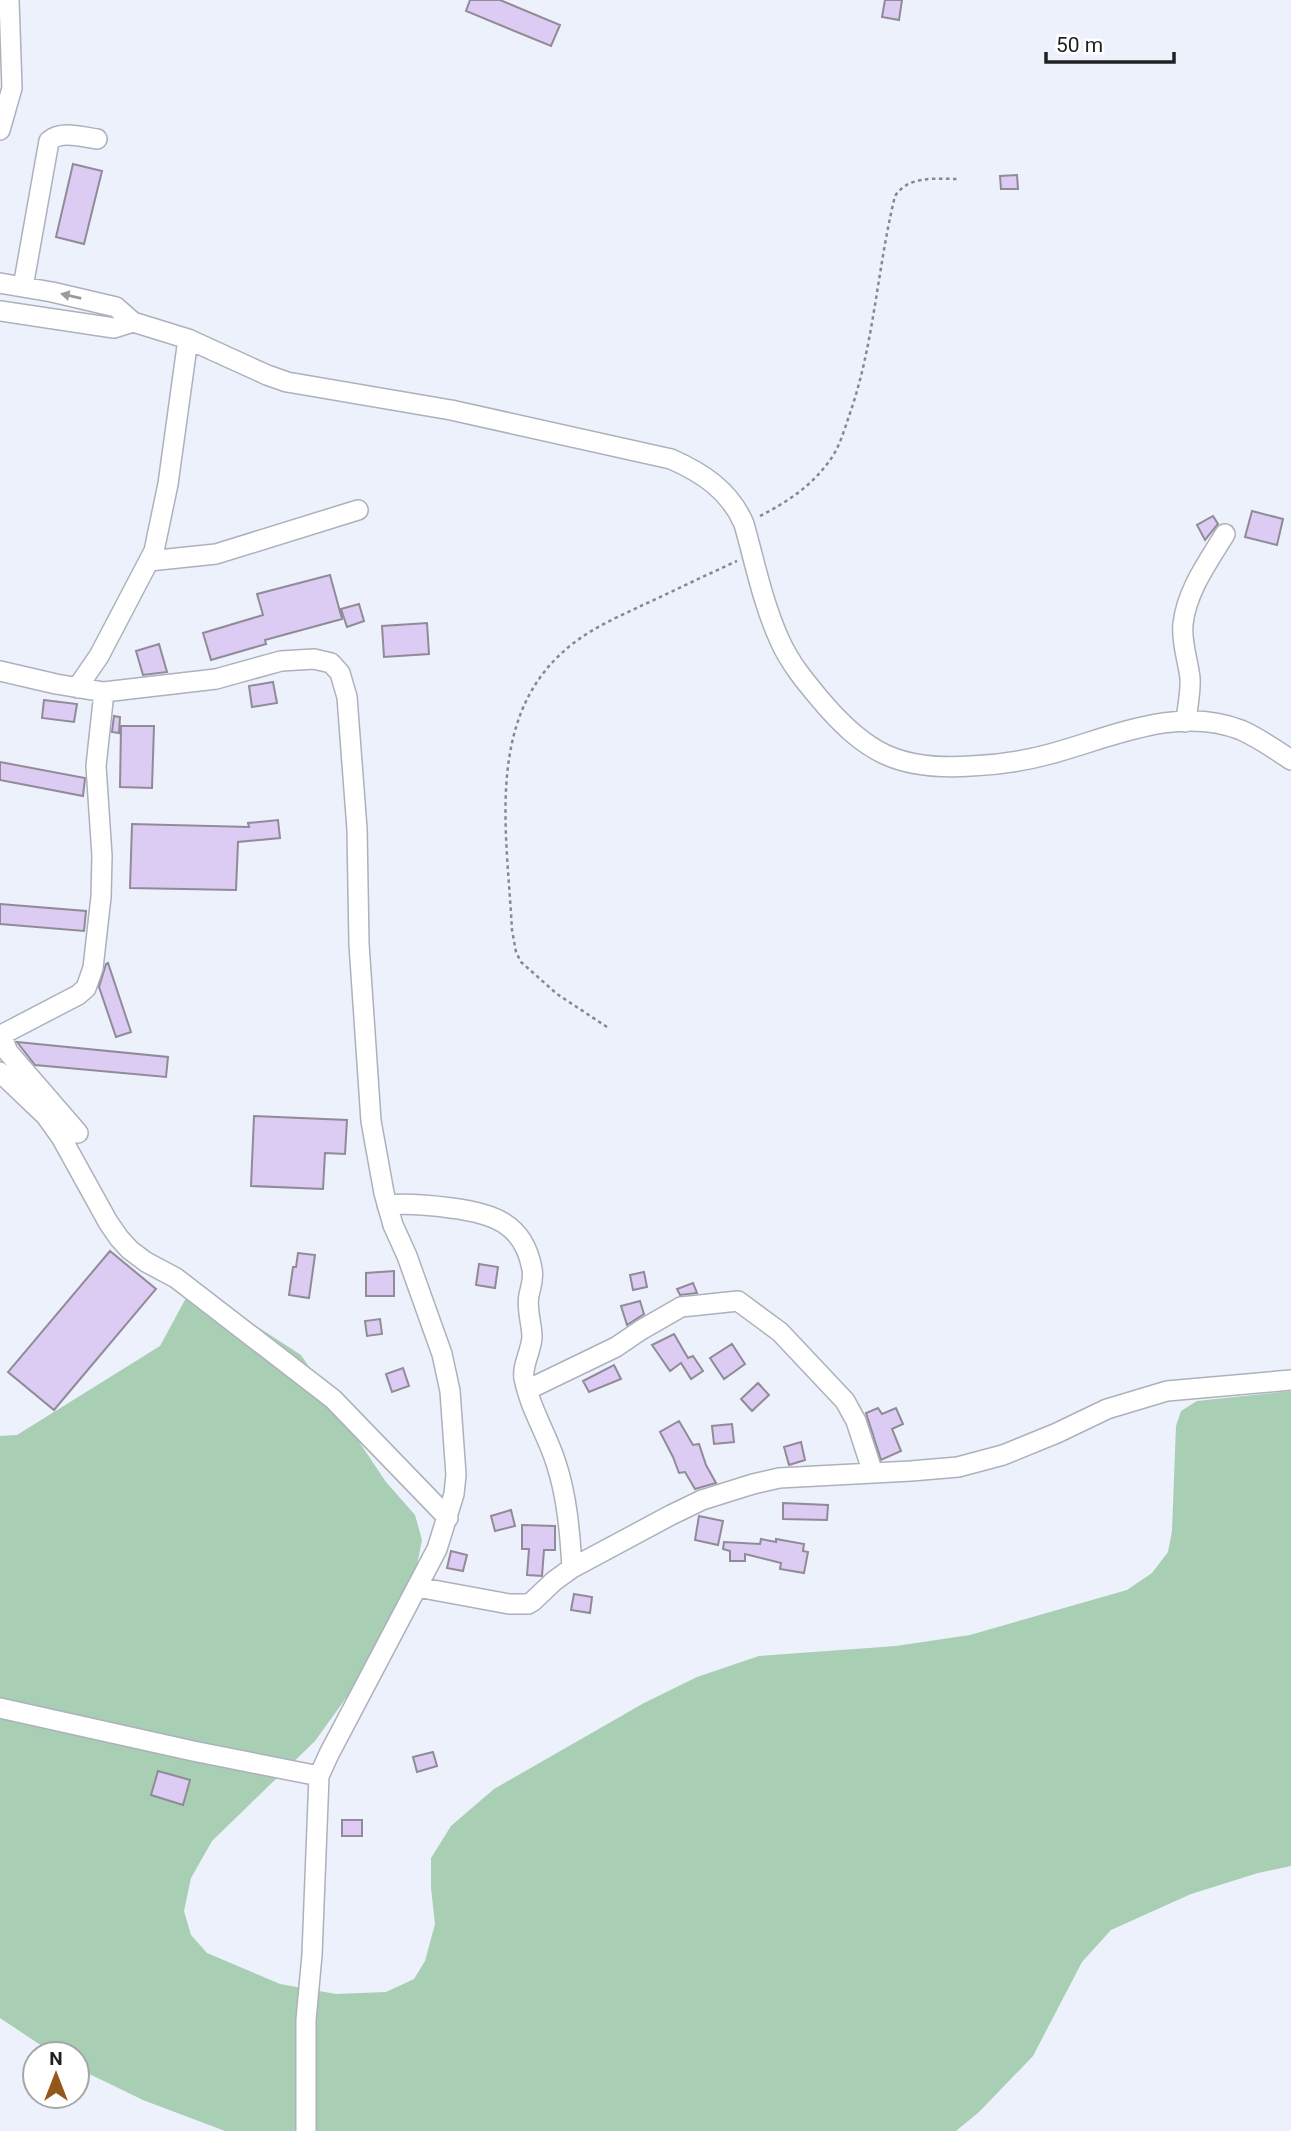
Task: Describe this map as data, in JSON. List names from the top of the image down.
{
  "scale_bar": "50 m",
  "north": "top"
}
